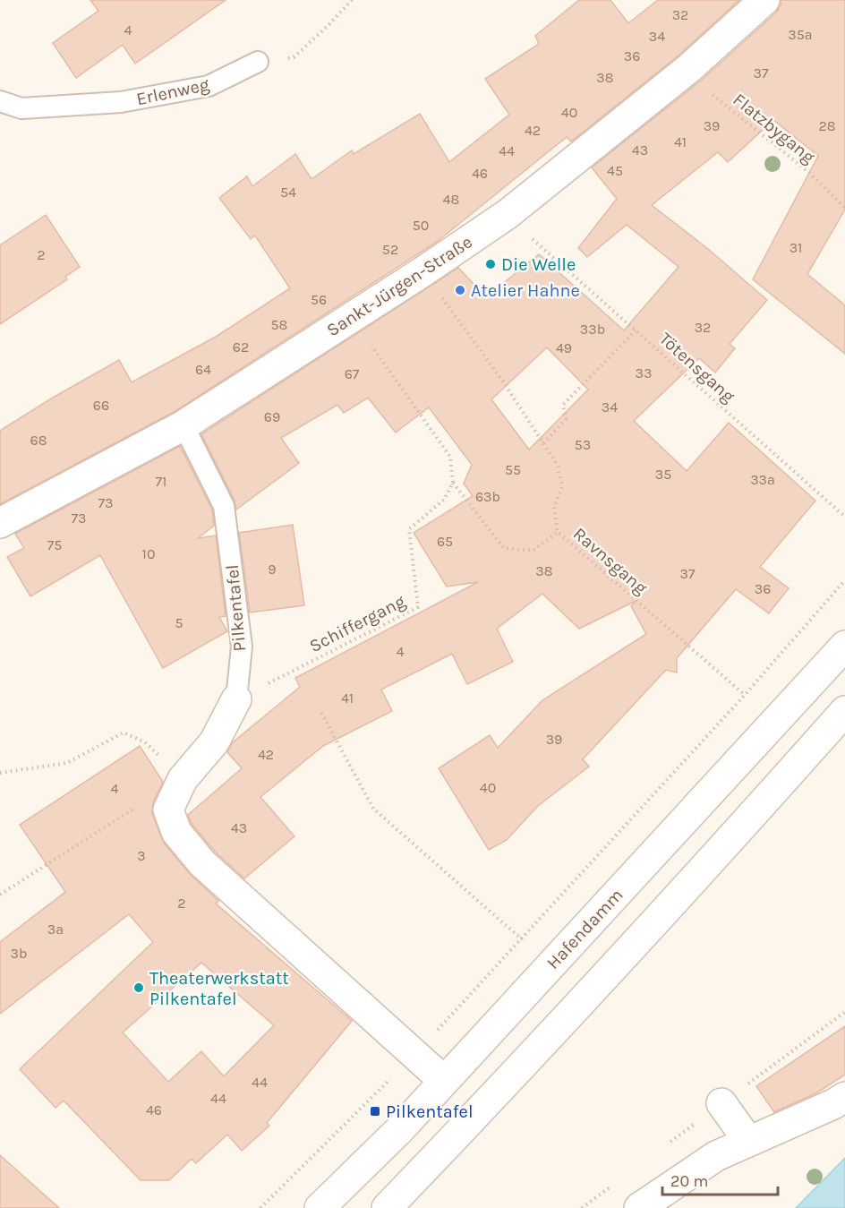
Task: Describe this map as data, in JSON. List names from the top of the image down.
{
  "streets": {
    "street": ["Sankt-Jürgen-Straße", "Pilkentafel", "Hafendamm"],
    "lane": ["Erlenweg"],
    "path": [
      "Flatzbygang",
      "Tötensgang",
      "Ravnsgang",
      "Schiffergang"
    ]
  },
  "crossings": [
    ["Flatzbygang", "Sankt-Jürgen-Straße"],
    ["Sankt-Jürgen-Straße", "Pilkentafel"],
    ["Ravnsgang", "Hafendamm"],
    ["Pilkentafel", "Schiffergang"]
  ],
  "places": {
    "other": ["Die Welle", "Atelier Hahne", "Theaterwerkstatt Pilkentafel"],
    "transit": ["Pilkentafel"]
  },
  "house_numbers": [
    "32",
    "4",
    "35a",
    "34",
    "36",
    "37",
    "38",
    "40",
    "39",
    "28",
    "42",
    "41",
    "43",
    "44",
    "45",
    "46",
    "54",
    "48",
    "50",
    "31",
    "52",
    "2",
    "56",
    "58",
    "32",
    "33b",
    "62",
    "49",
    "64",
    "33",
    "67",
    "66",
    "34",
    "69",
    "68",
    "53",
    "55",
    "35",
    "33a",
    "71",
    "63b",
    "73",
    "73",
    "65",
    "75",
    "10",
    "9",
    "38",
    "37",
    "36",
    "5",
    "4",
    "41",
    "39",
    "42",
    "40",
    "4",
    "43",
    "3",
    "2",
    "3a",
    "3b",
    "44",
    "44",
    "46"
  ],
  "scale_bar": "20 m"
}
